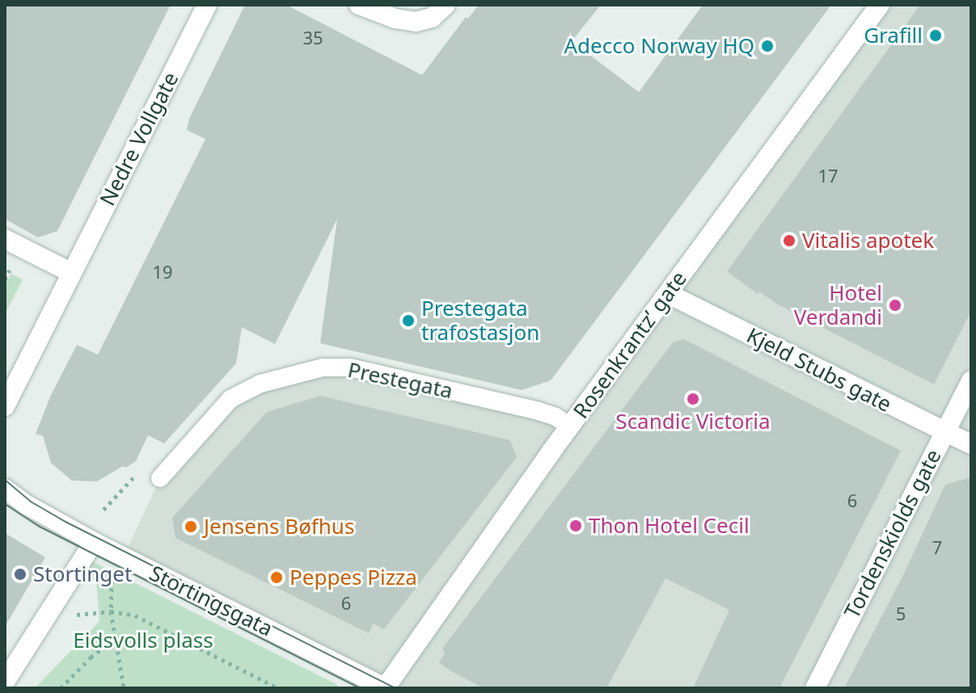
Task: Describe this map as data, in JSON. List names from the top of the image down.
{
  "streets": {
    "street": [
      "Nedre Vollgate",
      "Rosenkrantz’ gate",
      "Kjeld Stubs gate",
      "Tordenskiolds gate",
      "Stortingsgata"
    ],
    "lane": ["Prestegata"]
  },
  "crossings": [
    ["Rosenkrantz’ gate", "Kjeld Stubs gate"],
    ["Rosenkrantz’ gate", "Prestegata"],
    ["Rosenkrantz’ gate", "Stortingsgata"],
    ["Kjeld Stubs gate", "Tordenskiolds gate"]
  ],
  "parks": ["Eidsvolls plass"],
  "places": [
    "Grafill",
    "Adecco Norway HQ",
    "Vitalis apotek",
    "Hotel Verdandi",
    "Prestegata trafostasjon",
    "Scandic Victoria",
    "Thon Hotel Cecil",
    "Jensens Bøfhus",
    "Stortinget",
    "Peppes Pizza"
  ],
  "house_numbers": [
    "35",
    "17",
    "19",
    "6",
    "7",
    "6",
    "5"
  ]
}
